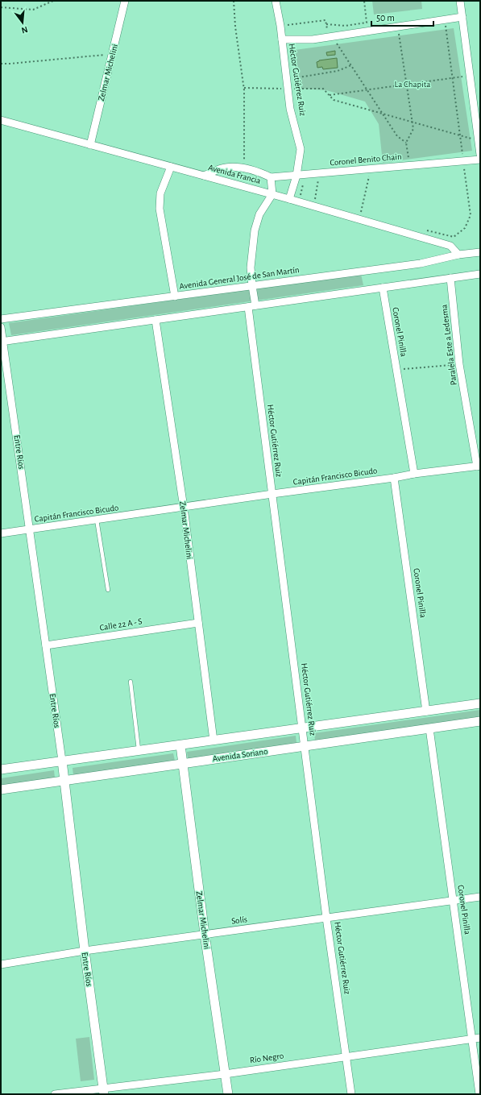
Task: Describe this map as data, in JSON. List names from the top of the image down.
{
  "streets": {
    "street": [
      "Zelmar Michelini",
      "Héctor Gutiérrez Ruiz",
      "Coronel Benito Chain",
      "Avenida Francia",
      "Avenida General José de San Martín",
      "Coronel Pinilla",
      "Paralela Este a Ledesma",
      "Entre Ríos",
      "Capitán Francisco Bicudo",
      "Calle 22 A - S",
      "Avenida Soriano",
      "Solís",
      "Río Negro"
    ]
  },
  "crossings": [
    ["Zelmar Michelini", "Avenida Francia"],
    ["Zelmar Michelini", "Capitán Francisco Bicudo"],
    ["Zelmar Michelini", "Calle 22 A - S"],
    ["Zelmar Michelini", "Avenida Soriano"],
    ["Zelmar Michelini", "Solís"],
    ["Zelmar Michelini", "Río Negro"],
    ["Héctor Gutiérrez Ruiz", "Coronel Benito Chain"],
    ["Héctor Gutiérrez Ruiz", "Avenida Francia"],
    ["Héctor Gutiérrez Ruiz", "Capitán Francisco Bicudo"],
    ["Héctor Gutiérrez Ruiz", "Avenida Soriano"],
    ["Héctor Gutiérrez Ruiz", "Solís"],
    ["Héctor Gutiérrez Ruiz", "Río Negro"],
    ["Avenida Francia", "Avenida General José de San Martín"],
    ["Coronel Pinilla", "Capitán Francisco Bicudo"],
    ["Coronel Pinilla", "Avenida Soriano"],
    ["Coronel Pinilla", "Solís"],
    ["Coronel Pinilla", "Río Negro"],
    ["Paralela Este a Ledesma", "Capitán Francisco Bicudo"],
    ["Entre Ríos", "Capitán Francisco Bicudo"],
    ["Entre Ríos", "Calle 22 A - S"],
    ["Entre Ríos", "Avenida Soriano"],
    ["Entre Ríos", "Solís"],
    ["Entre Ríos", "Río Negro"]
  ],
  "parks": ["La Chapita"],
  "scale_bar": "50 m",
  "north": "bottom"
}
